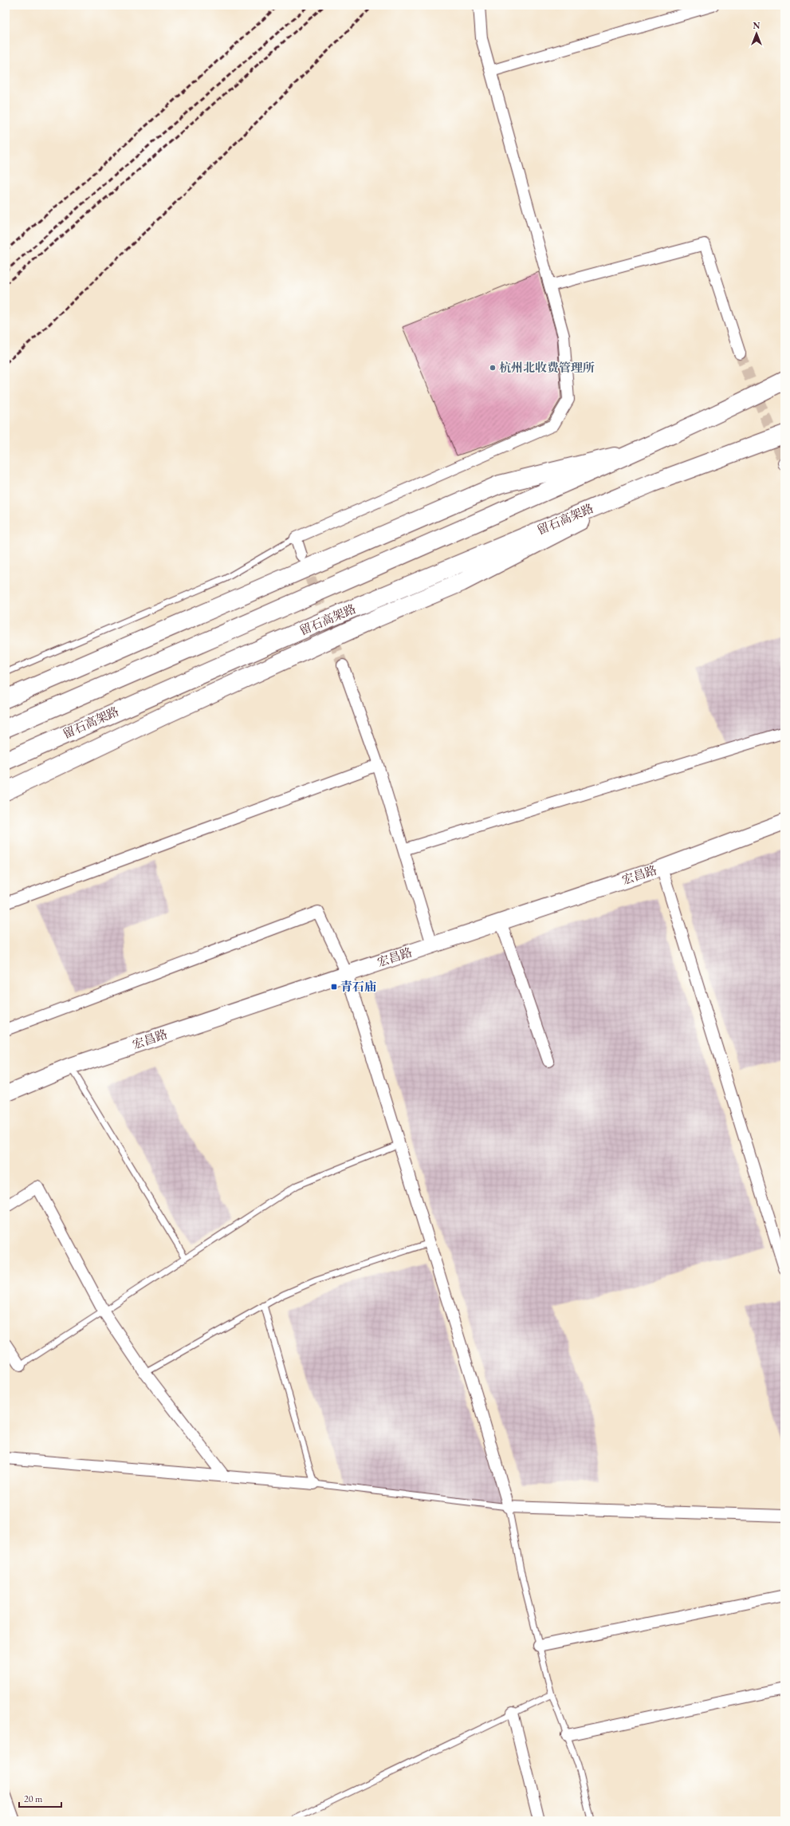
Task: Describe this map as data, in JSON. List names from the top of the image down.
{
  "streets": {
    "main road": ["留石高架路"],
    "street": ["宏昌路"]
  },
  "places": {
    "other": ["杭州北收费管理所"],
    "transit": ["青石庙"]
  },
  "scale_bar": "20 m",
  "north": "top"
}
